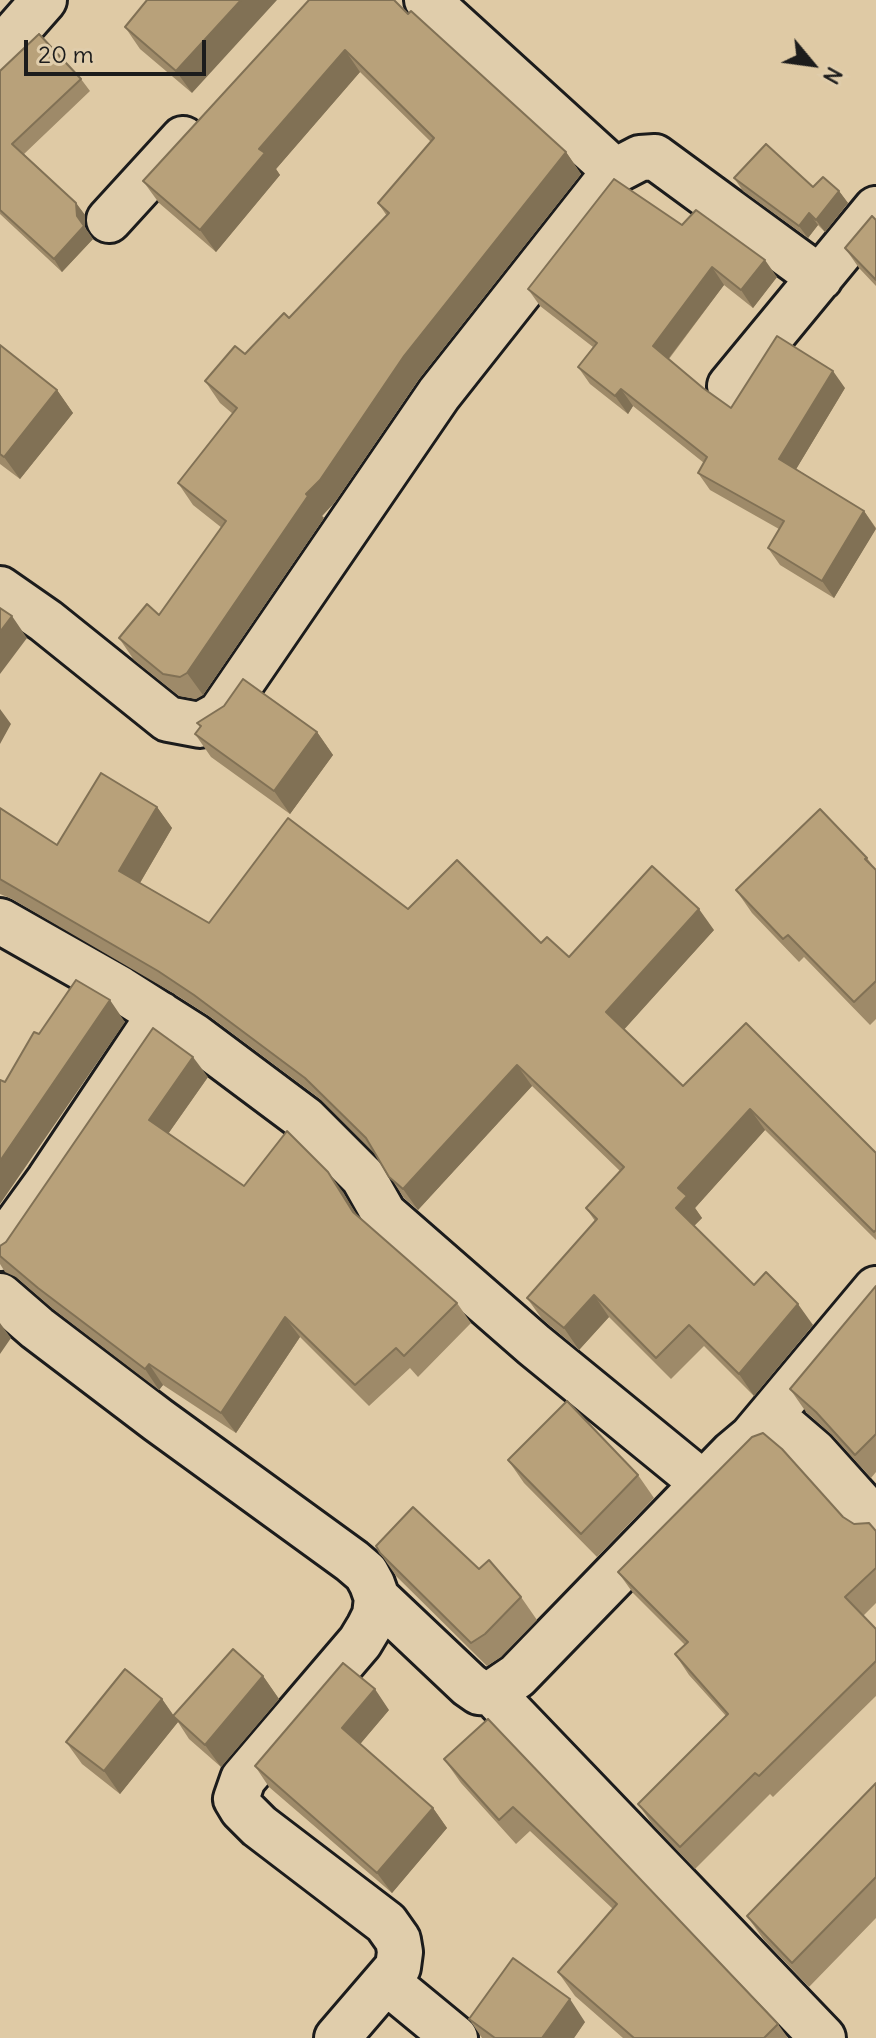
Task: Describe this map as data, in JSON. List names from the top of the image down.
{
  "scale_bar": "20 m",
  "north": "bottom right"
}
